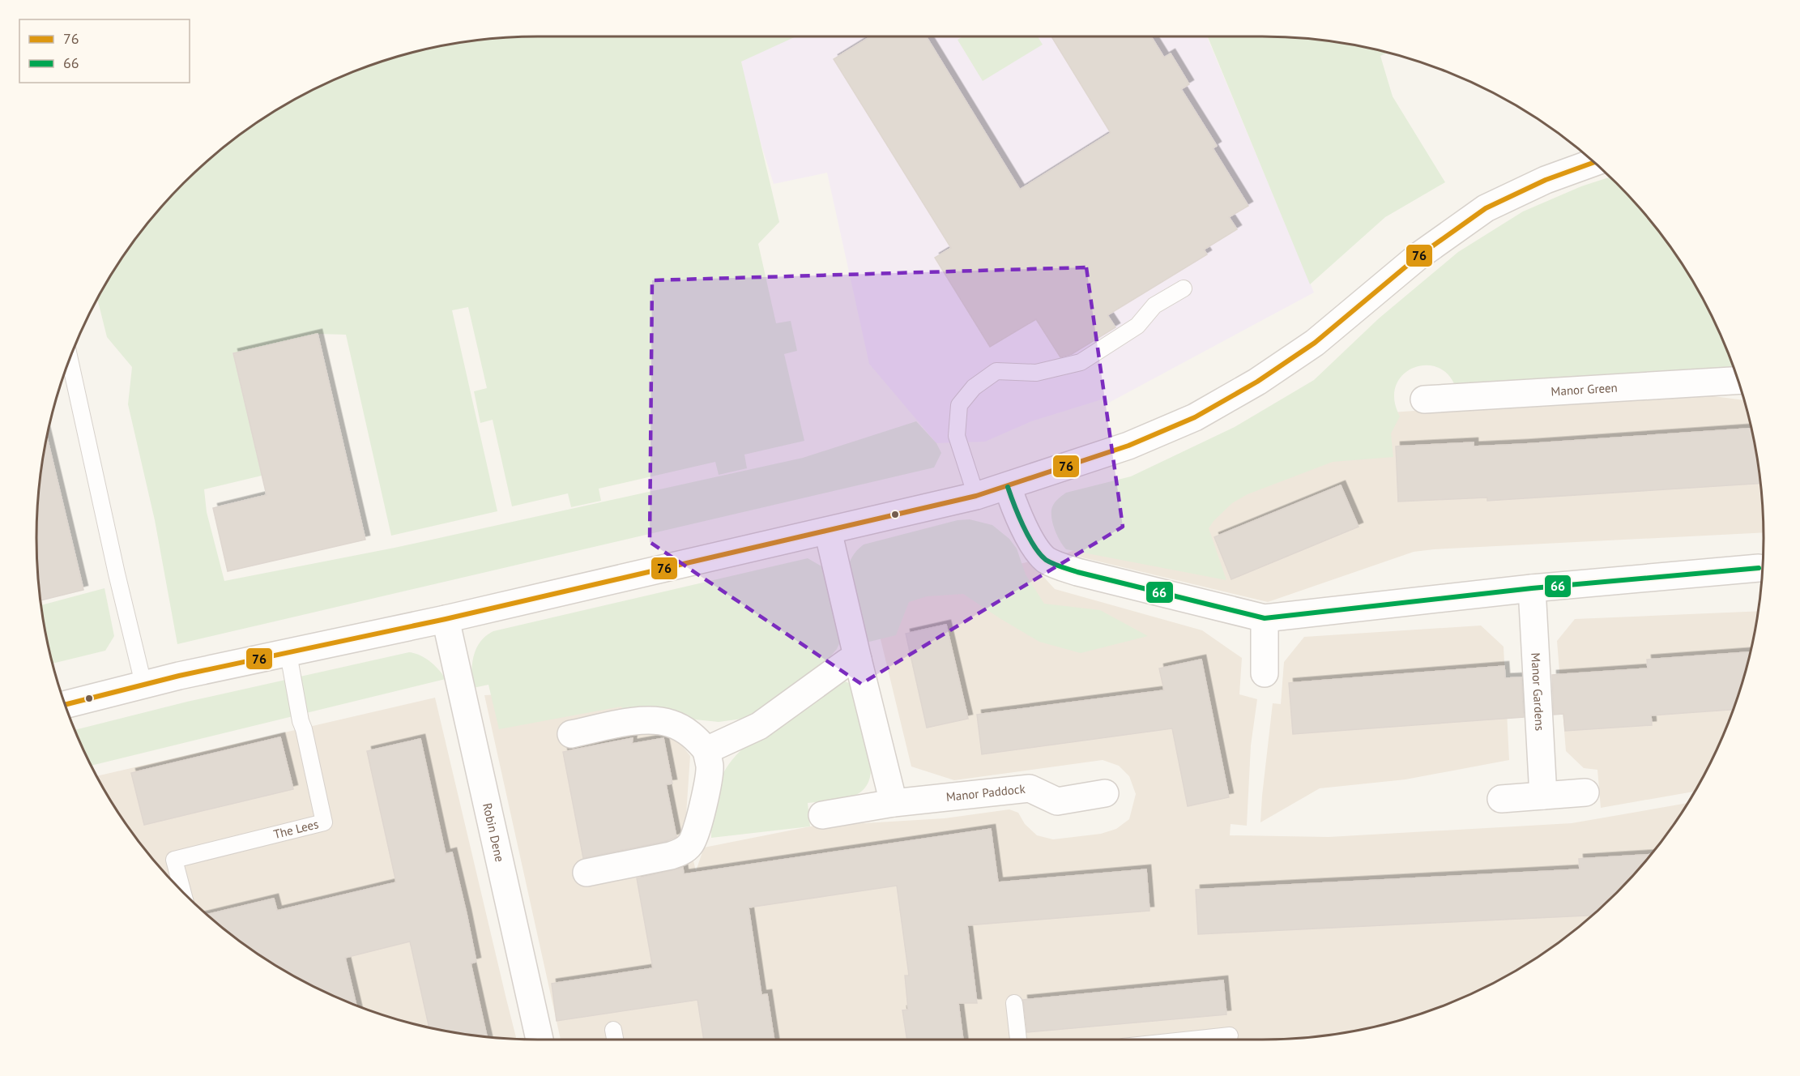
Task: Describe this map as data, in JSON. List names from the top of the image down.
{
  "streets": {
    "street": [
      "Manor Green",
      "Manor Gardens",
      "Manor Paddock",
      "Robin Dene"
    ],
    "lane": ["The Lees"]
  },
  "lines": ["transit line 76", "transit line 66"],
  "legend": ["76", "66"]
}
